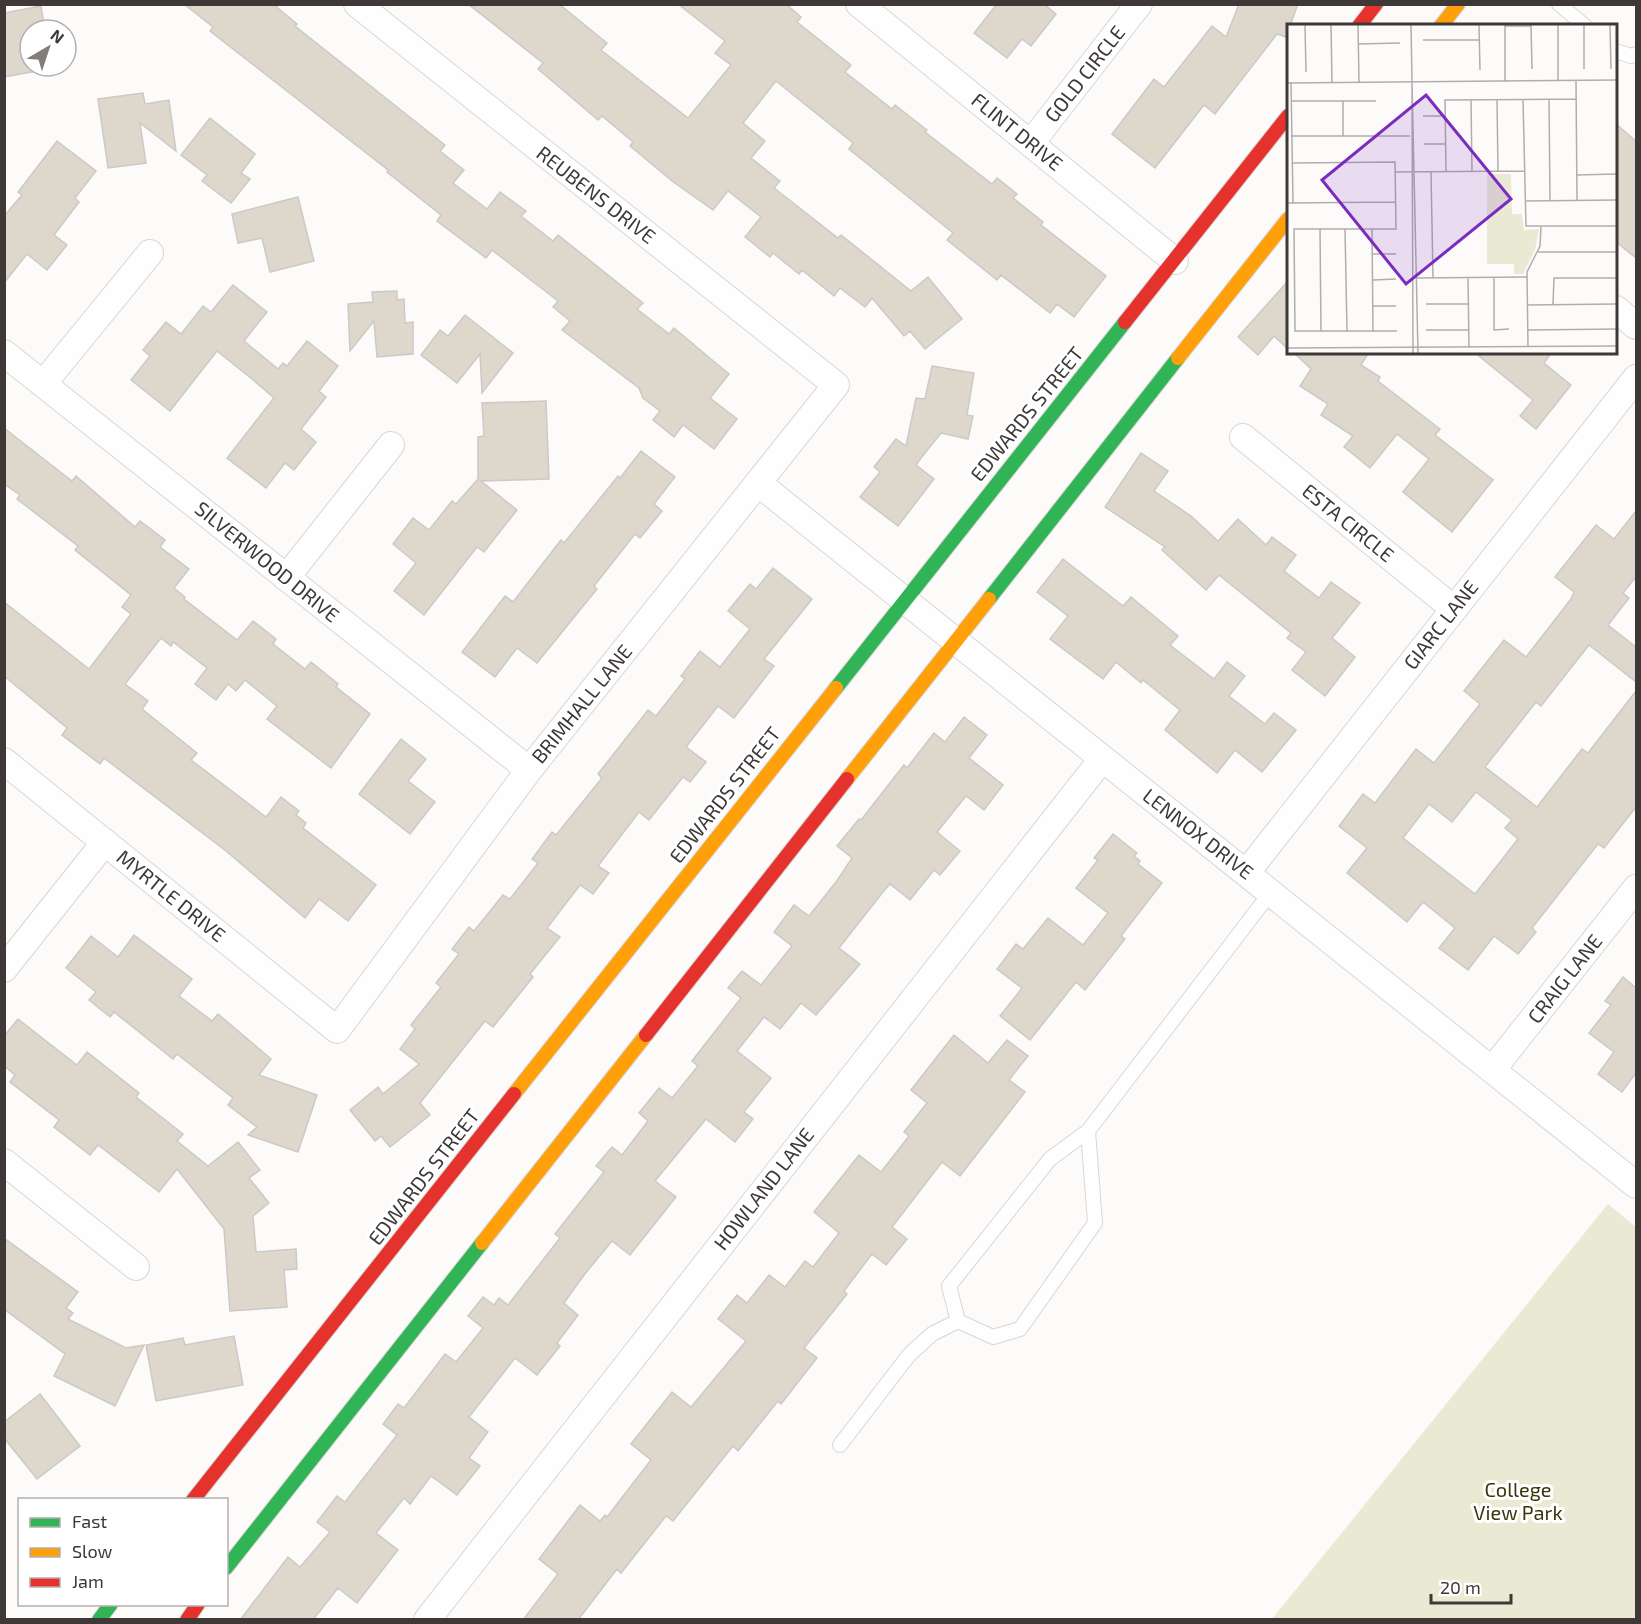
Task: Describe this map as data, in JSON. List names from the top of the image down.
{
  "streets": {
    "main road": ["EDWARDS STREET"],
    "street": [
      "GOLD CIRCLE",
      "FLINT DRIVE",
      "REUBENS DRIVE",
      "ESTA CIRCLE",
      "SILVERWOOD DRIVE",
      "GIARC LANE",
      "BRIMHALL LANE",
      "LENNOX DRIVE",
      "MYRTLE DRIVE",
      "CRAIG LANE",
      "HOWLAND LANE"
    ]
  },
  "crossings": [
    ["GOLD CIRCLE", "FLINT DRIVE"],
    ["FLINT DRIVE", "EDWARDS STREET"],
    ["REUBENS DRIVE", "BRIMHALL LANE"],
    ["EDWARDS STREET", "LENNOX DRIVE"],
    ["ESTA CIRCLE", "GIARC LANE"],
    ["SILVERWOOD DRIVE", "BRIMHALL LANE"],
    ["GIARC LANE", "LENNOX DRIVE"],
    ["BRIMHALL LANE", "LENNOX DRIVE"],
    ["BRIMHALL LANE", "MYRTLE DRIVE"],
    ["LENNOX DRIVE", "CRAIG LANE"],
    ["LENNOX DRIVE", "HOWLAND LANE"]
  ],
  "parks": ["College View Park"],
  "legend": ["Fast", "Slow", "Jam"],
  "scale_bar": "20 m",
  "north": "top right"
}
